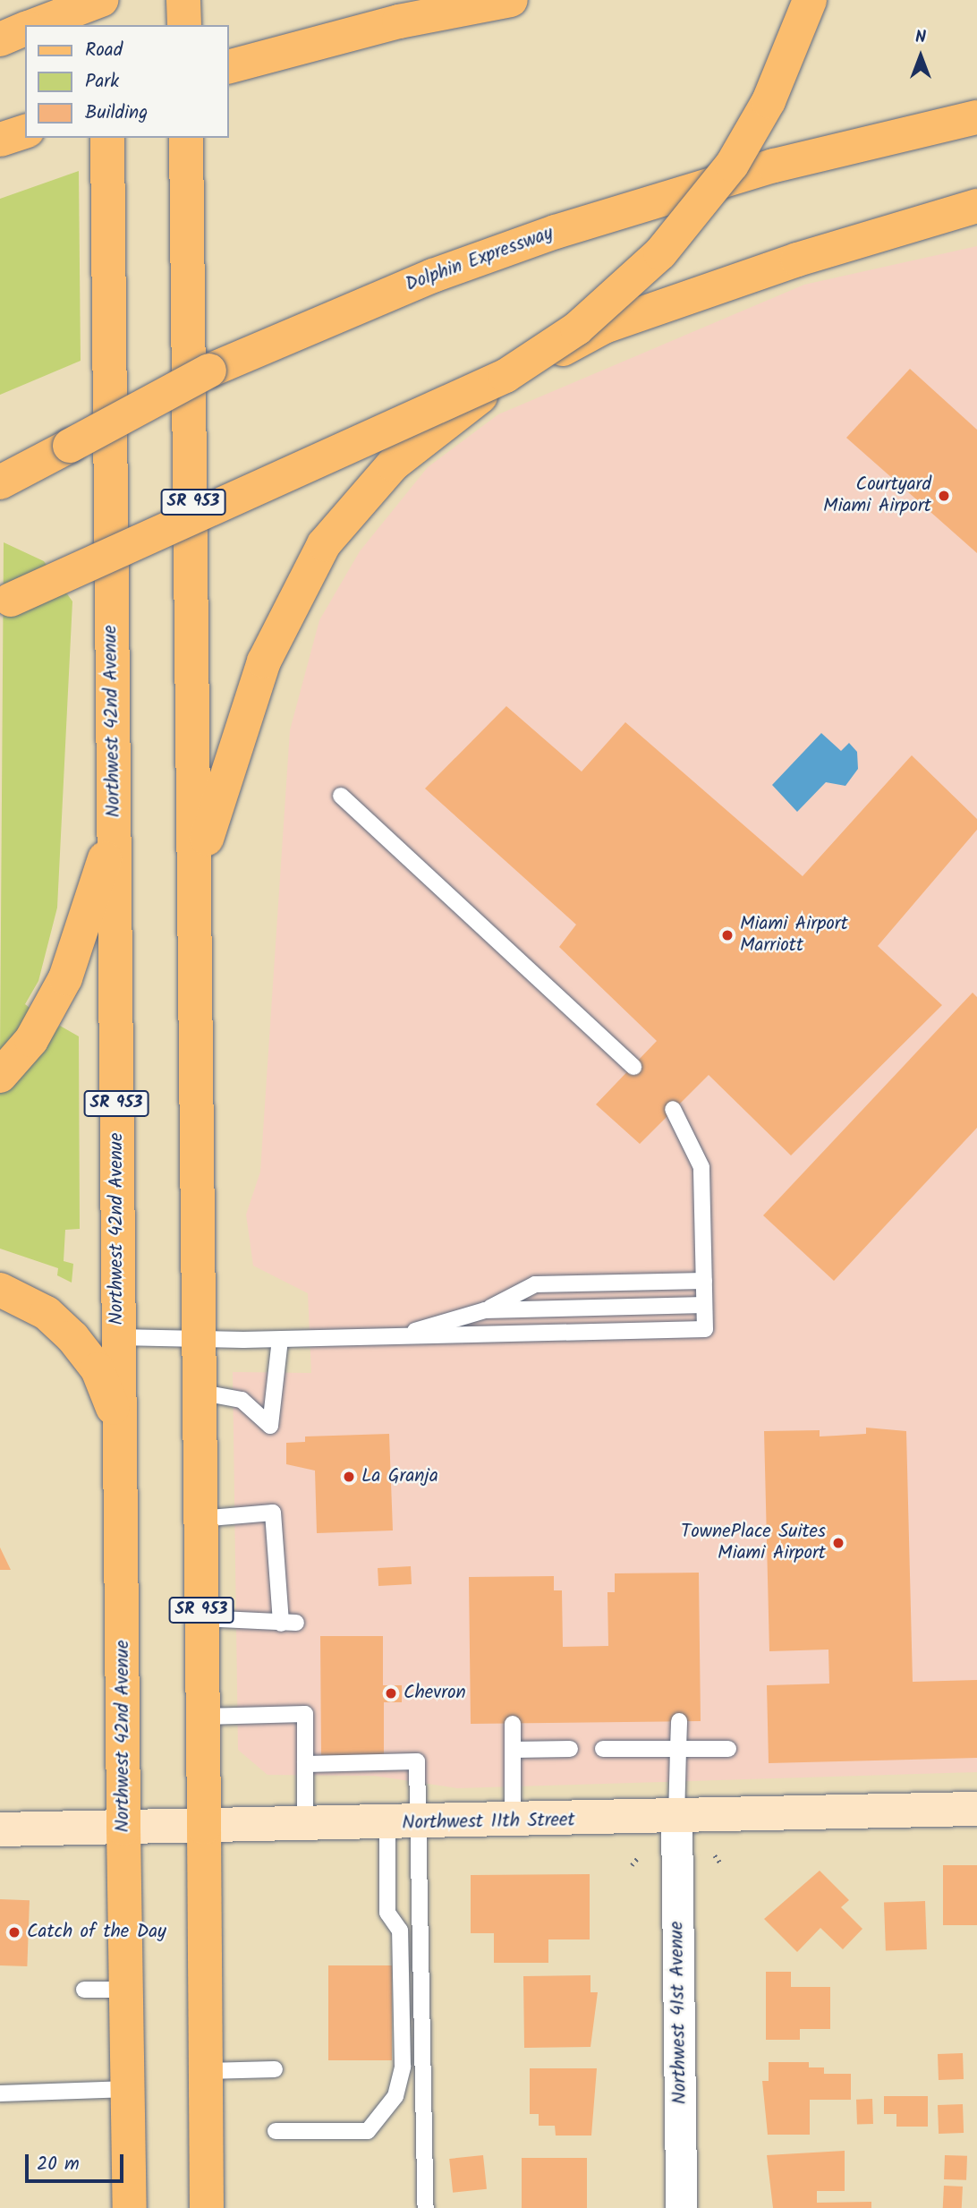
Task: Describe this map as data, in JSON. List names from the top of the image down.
{
  "streets": {
    "main road": ["Dolphin Expressway", "SR 953", "Northwest 42nd Avenue"],
    "street": ["Northwest 11th Street", "Northwest 41st Avenue"]
  },
  "crossings": [
    ["SR 953", "Northwest 11th Street"],
    ["Northwest 42nd Avenue", "Northwest 11th Street"],
    ["Northwest 11th Street", "Northwest 41st Avenue"]
  ],
  "places": [
    "Courtyard Miami Airport",
    "Miami Airport Marriott",
    "La Granja",
    "TownePlace Suites Miami Airport",
    "Chevron",
    "Catch of the Day"
  ],
  "legend": ["Road", "Park", "Building"],
  "scale_bar": "20 m",
  "north": "top"
}
